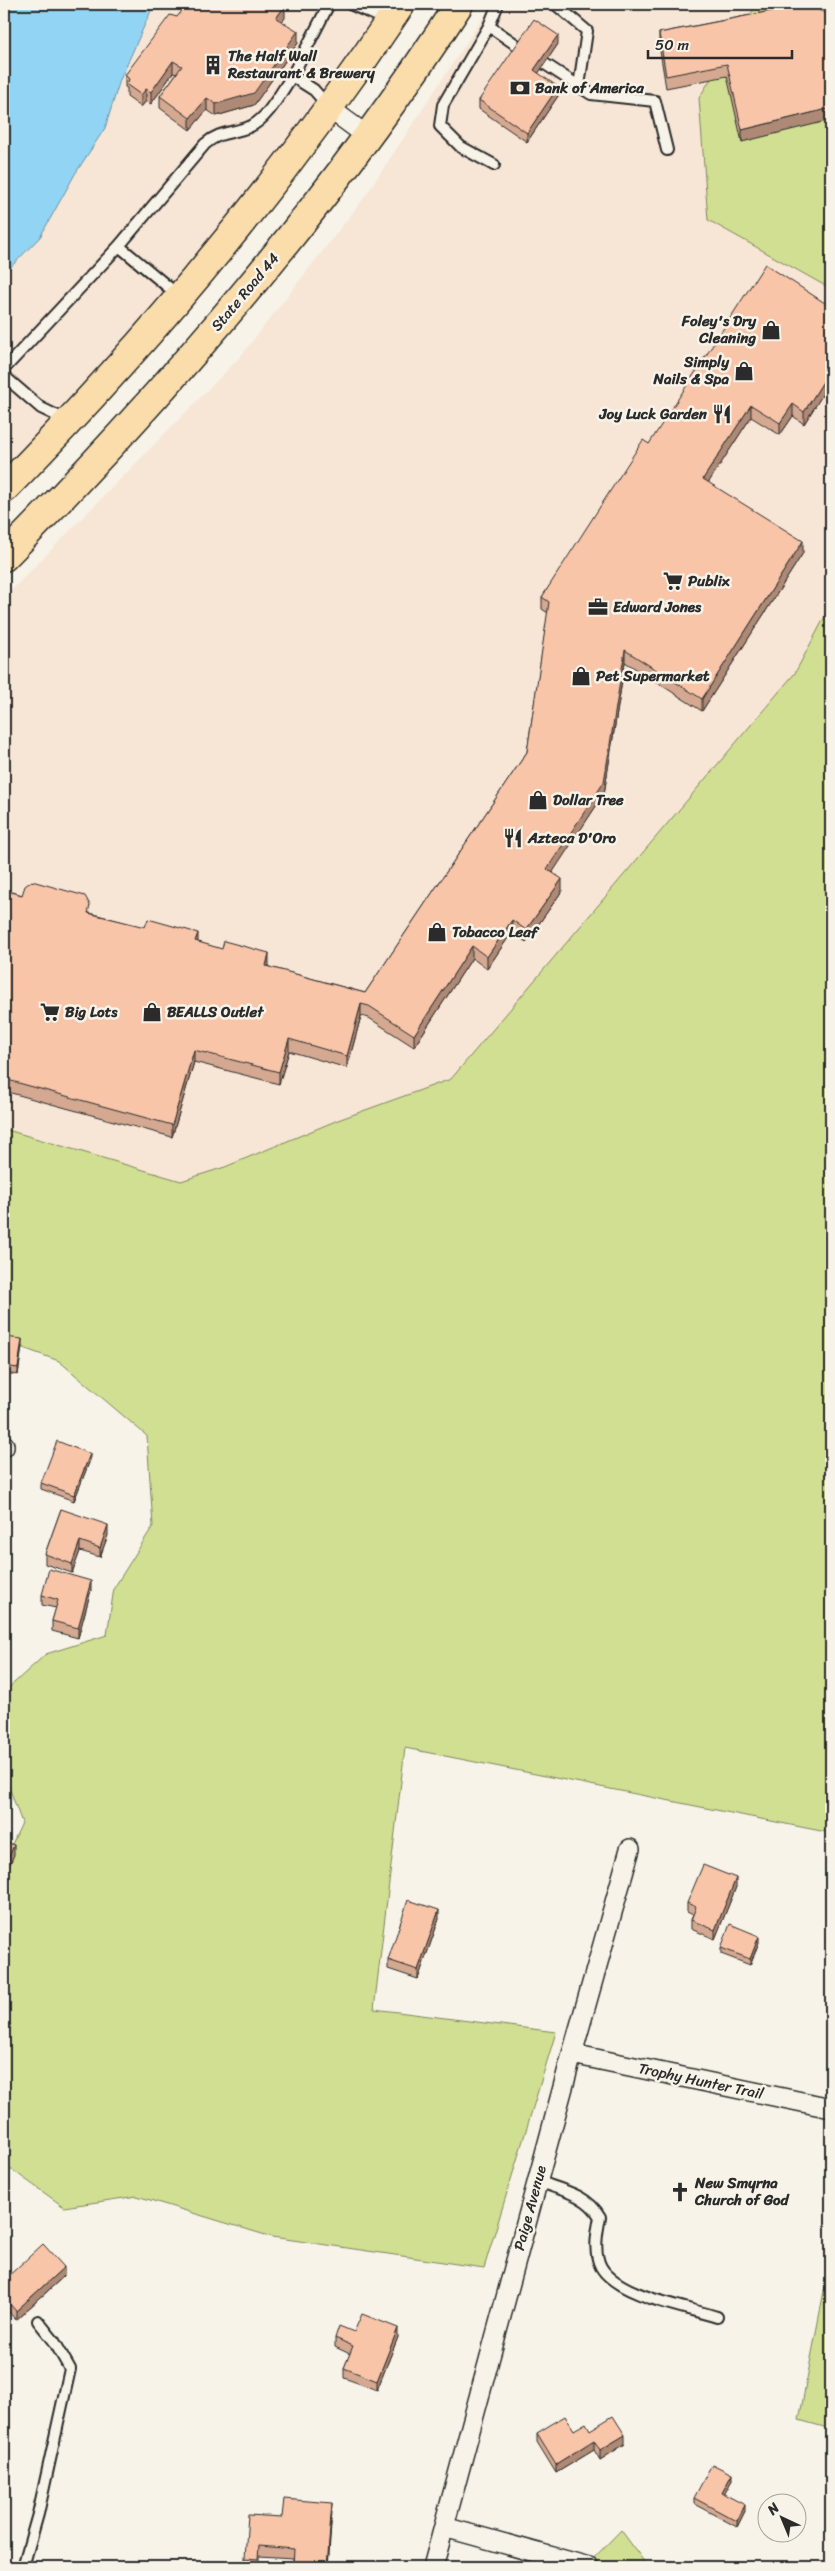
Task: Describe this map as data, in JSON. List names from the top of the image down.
{
  "streets": {
    "main road": ["State Road 44"],
    "street": ["Trophy Hunter Trail", "Paige Avenue"]
  },
  "crossings": [
    ["Trophy Hunter Trail", "Paige Avenue"]
  ],
  "places": {
    "building": ["The Half Wall Restaurant & Brewery"],
    "bank": ["Bank of America"],
    "shop": [
      "Foley's Dry Cleaning",
      "Simply Nails & Spa",
      "Pet Supermarket",
      "Dollar Tree",
      "Tobacco Leaf",
      "BEALLS Outlet"
    ],
    "restaurant": ["Joy Luck Garden", "Azteca D'Oro"],
    "supermarket": ["Publix", "Big Lots"],
    "office": ["Edward Jones"],
    "church": ["New Smyrna Church of God"]
  },
  "scale_bar": "50 m",
  "north": "top left"
}
